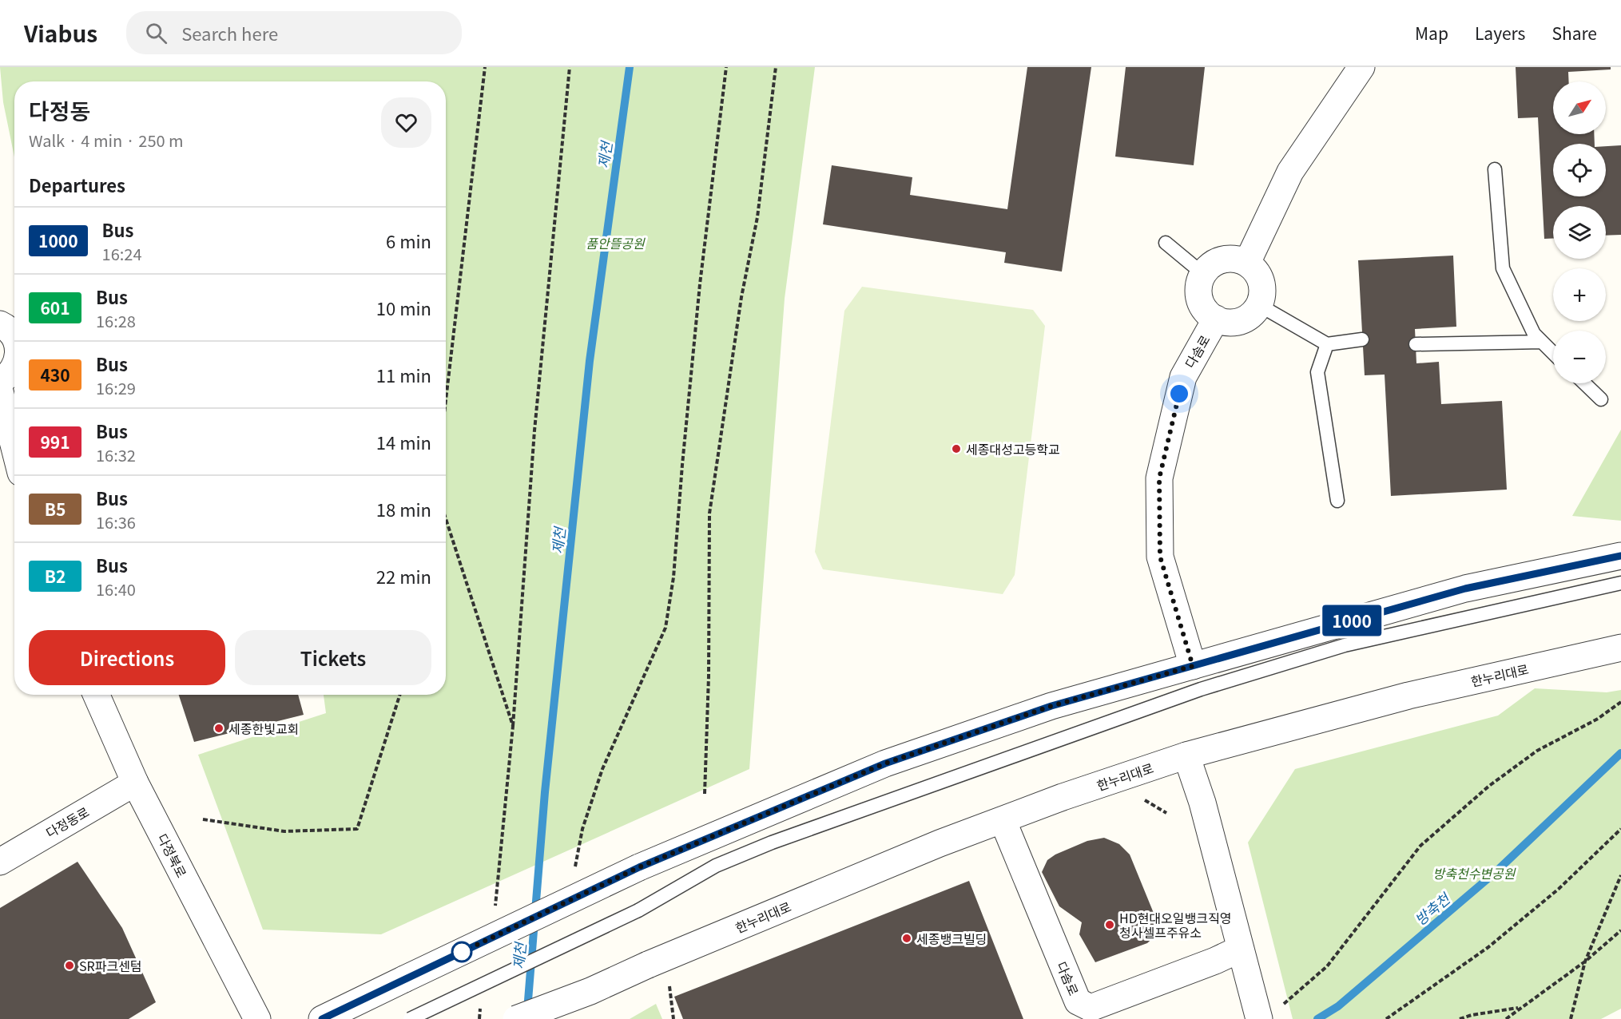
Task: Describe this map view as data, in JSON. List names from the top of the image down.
{
  "streets": {
    "street": [
      "다솜로",
      "한누리대로",
      "다정동로",
      "다정북로"
    ]
  },
  "crossings": [
    ["다솜로", "한누리대로"],
    ["다정동로", "다정북로"]
  ],
  "water": ["제천", "방축천"],
  "parks": ["품안뜰공원", "방축천수변공원"],
  "places": [
    "세종대성고등학교",
    "세종한빛교회",
    "HD현대오일뱅크직영 청사셀프주유소",
    "세종뱅크빌딩",
    "SR파크센텀"
  ],
  "lines": ["bus line 1000"],
  "north": "top right",
  "page": {
    "header": "Viabus",
    "search": "Search here",
    "nav": ["Map", "Layers", "Share"],
    "on_map": "1000",
    "map_buttons": ["+", "−"],
    "heading": [
      ["다정동", "Walk · 4 min · 250 m"],
      "Departures"
    ],
    "list": [
      {
        "mark": "1000",
        "name": "Bus",
        "note": "16:24",
        "value": "6 min"
      },
      {
        "mark": "601",
        "name": "Bus",
        "note": "16:28",
        "value": "10 min"
      },
      {
        "mark": "430",
        "name": "Bus",
        "note": "16:29",
        "value": "11 min"
      },
      {
        "mark": "991",
        "name": "Bus",
        "note": "16:32",
        "value": "14 min"
      },
      {
        "mark": "B5",
        "name": "Bus",
        "note": "16:36",
        "value": "18 min"
      },
      {
        "mark": "B2",
        "name": "Bus",
        "note": "16:40",
        "value": "22 min"
      }
    ],
    "buttons": ["Directions", "Tickets"]
  }
}
